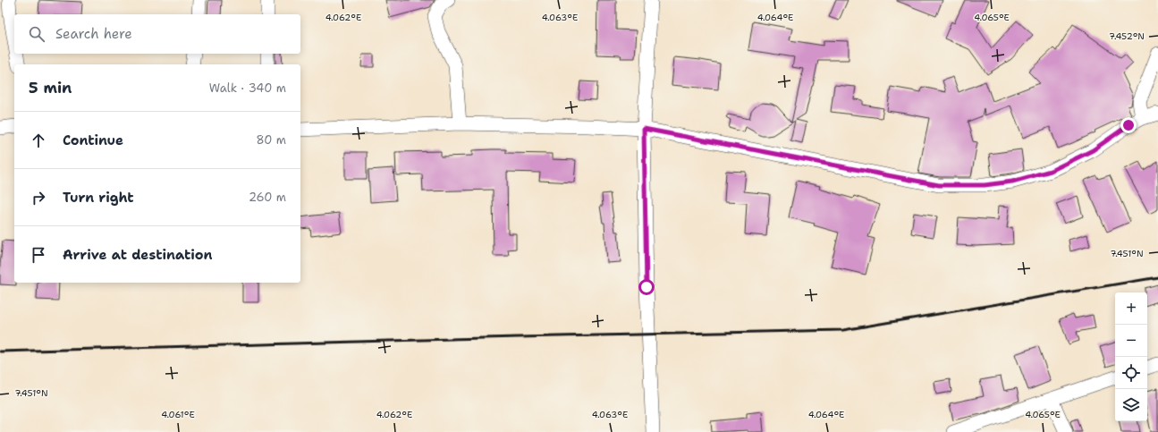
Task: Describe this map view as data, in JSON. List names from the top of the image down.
{
  "page": {
    "search": "Search here",
    "heading": ["5 min", "Walk · 340 m"],
    "list": [
      ["Continue", "80 m"],
      ["Turn right", "260 m"],
      "Arrive at destination"
    ],
    "map_buttons": ["+", "−"]
  },
  "coordinates": [
    "4.062°E",
    "4.063°E",
    "4.064°E",
    "4.065°E",
    "7.452°N",
    "7.451°N",
    "4.061°E"
  ]
}
